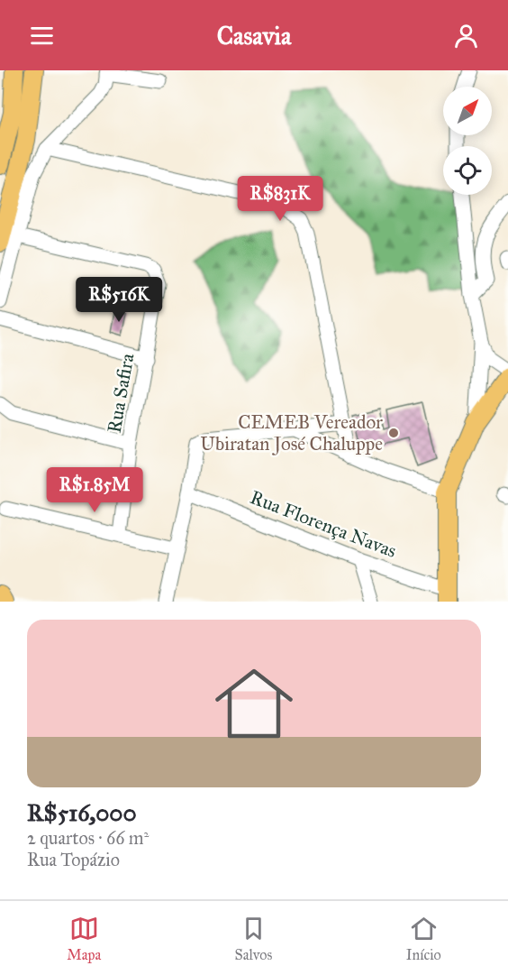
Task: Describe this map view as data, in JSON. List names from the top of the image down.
{
  "streets": {
    "street": ["Rua Safira", "Rua Florença Navas"]
  },
  "places": ["CEMEB Vereador Ubiratan José Chaluppe"],
  "north": "top right",
  "page": {
    "header": "Casavia",
    "price": ["R$831K", "R$516K", "R$1.85M"],
    "list": [
      {
        "name": "R$516,000",
        "note": "2 quartos · 66 m² · Rua Topázio"
      }
    ],
    "tabs": ["Mapa", "Salvos", "Início"]
  }
}
